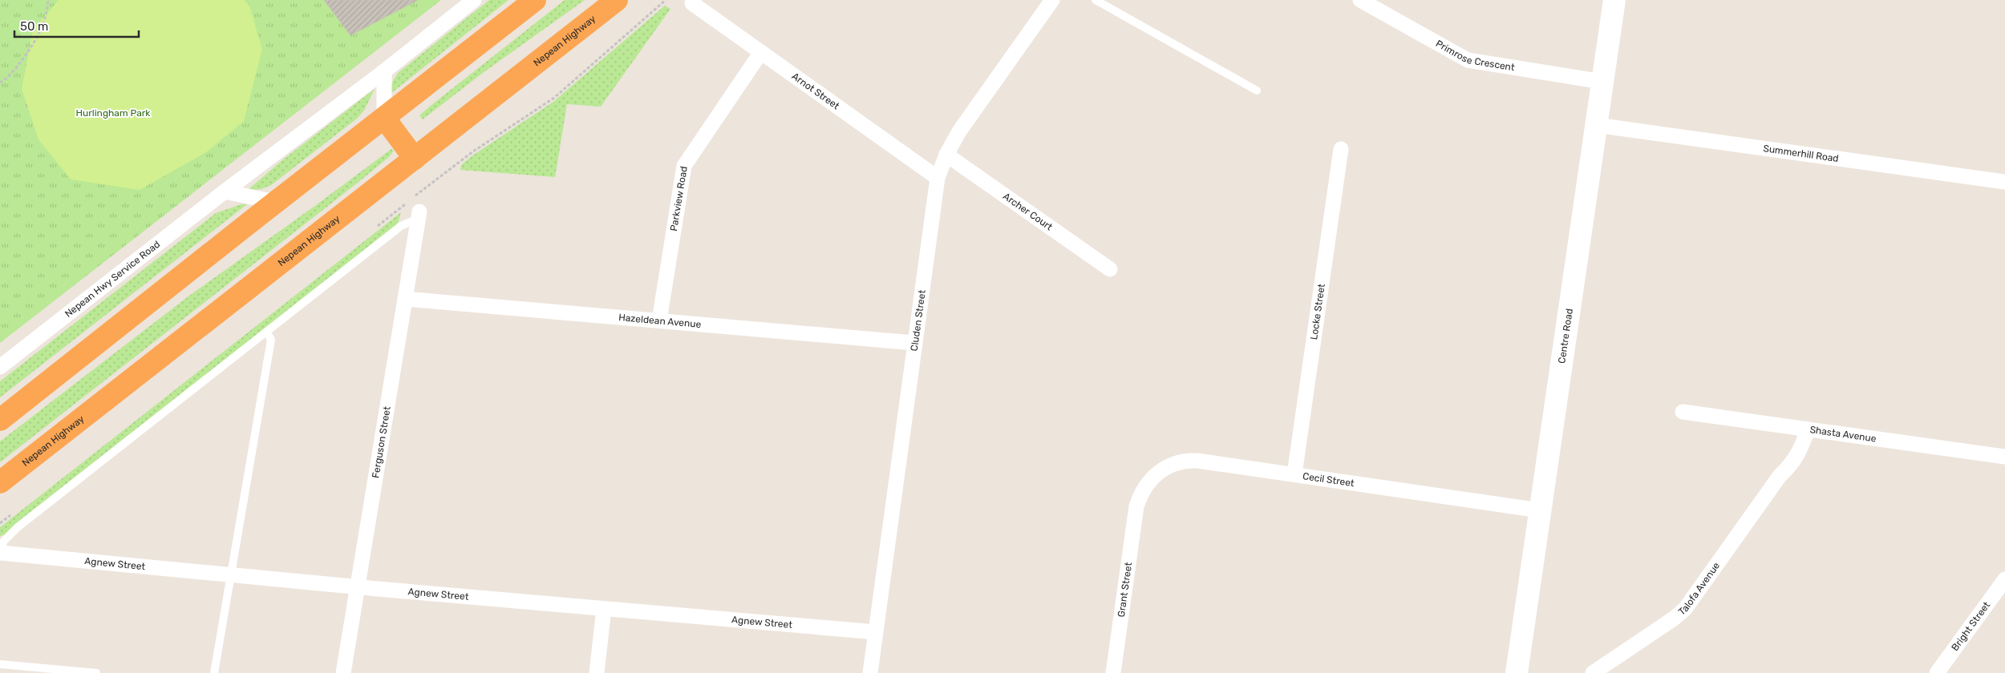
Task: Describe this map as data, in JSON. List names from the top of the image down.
{
  "streets": {
    "highway": ["Nepean Highway"],
    "main road": ["Centre Road"],
    "street": [
      "Primrose Crescent",
      "Arnot Street",
      "Summerhill Road",
      "Parkview Road",
      "Archer Court",
      "Nepean Hwy Service Road",
      "Locke Street",
      "Hazeldean Avenue",
      "Cluden Street",
      "Shasta Avenue",
      "Ferguson Street",
      "Cecil Street",
      "Agnew Street",
      "Talofa Avenue",
      "Grant Street",
      "Bright Street"
    ]
  },
  "crossings": [
    ["Primrose Crescent", "Centre Road"],
    ["Arnot Street", "Parkview Road"],
    ["Arnot Street", "Cluden Street"],
    ["Summerhill Road", "Centre Road"],
    ["Parkview Road", "Hazeldean Avenue"],
    ["Archer Court", "Cluden Street"],
    ["Locke Street", "Cecil Street"],
    ["Hazeldean Avenue", "Cluden Street"],
    ["Hazeldean Avenue", "Ferguson Street"],
    ["Cluden Street", "Agnew Street"],
    ["Centre Road", "Cecil Street"],
    ["Shasta Avenue", "Talofa Avenue"],
    ["Ferguson Street", "Agnew Street"],
    ["Cecil Street", "Grant Street"]
  ],
  "parks": ["Hurlingham Park"],
  "scale_bar": "50 m"
}
